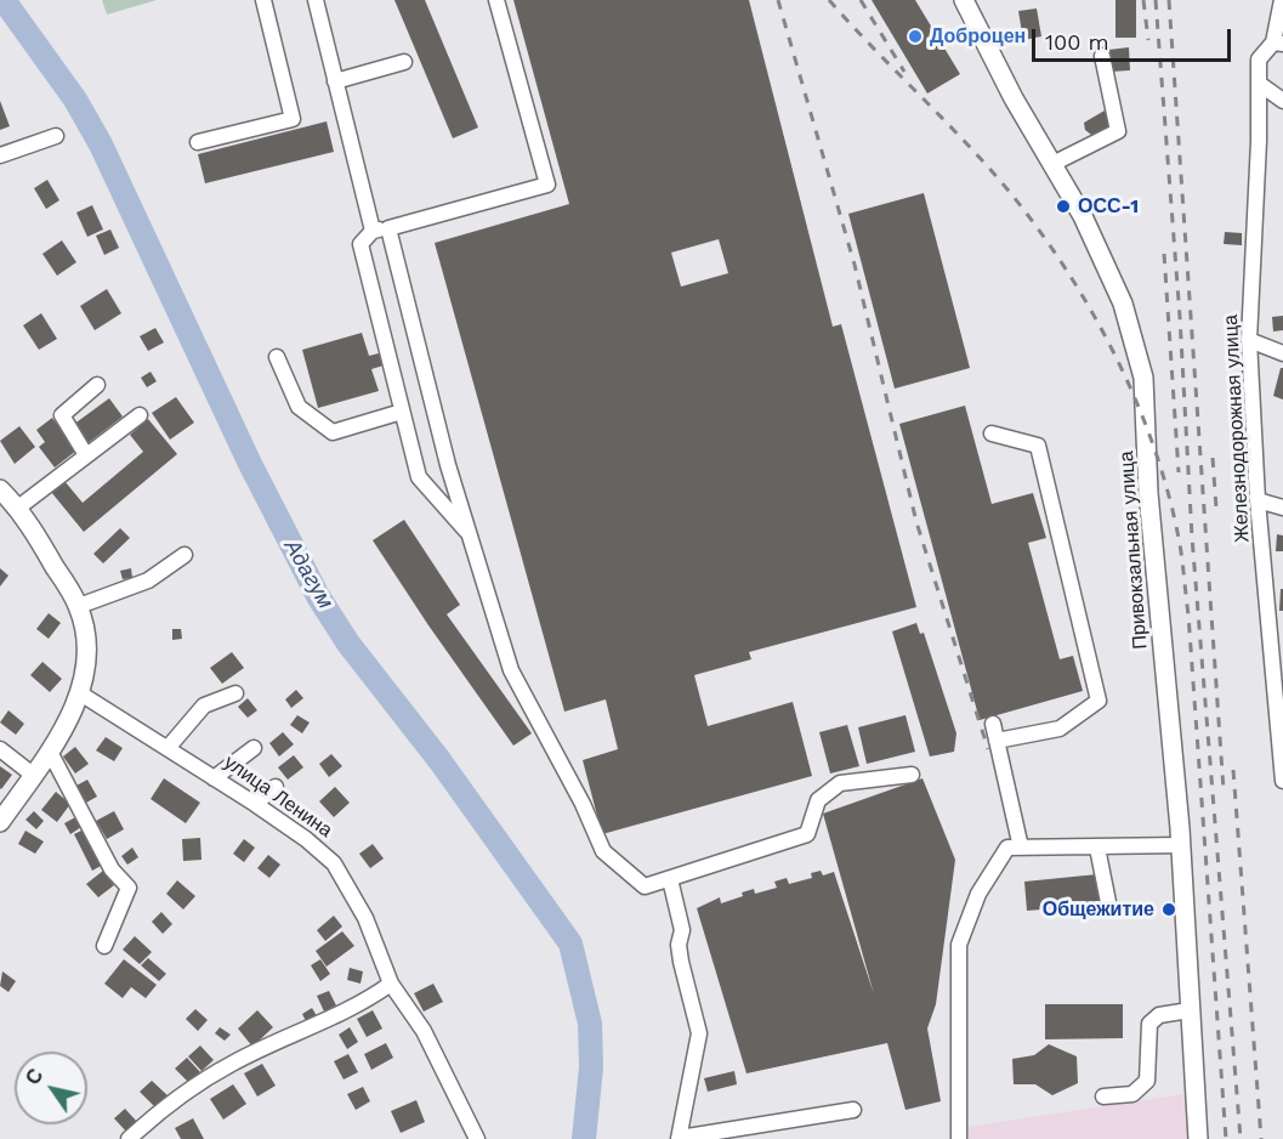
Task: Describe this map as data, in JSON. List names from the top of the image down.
{
  "streets": {
    "main road": ["Привокзальная улица"],
    "street": ["Железнодорожная улица", "улица Ленина"]
  },
  "water": ["Адагум"],
  "places": ["Доброцен", "ОСС-1", "Общежитие"],
  "scale_bar": "100 m",
  "north": "top left"
}
